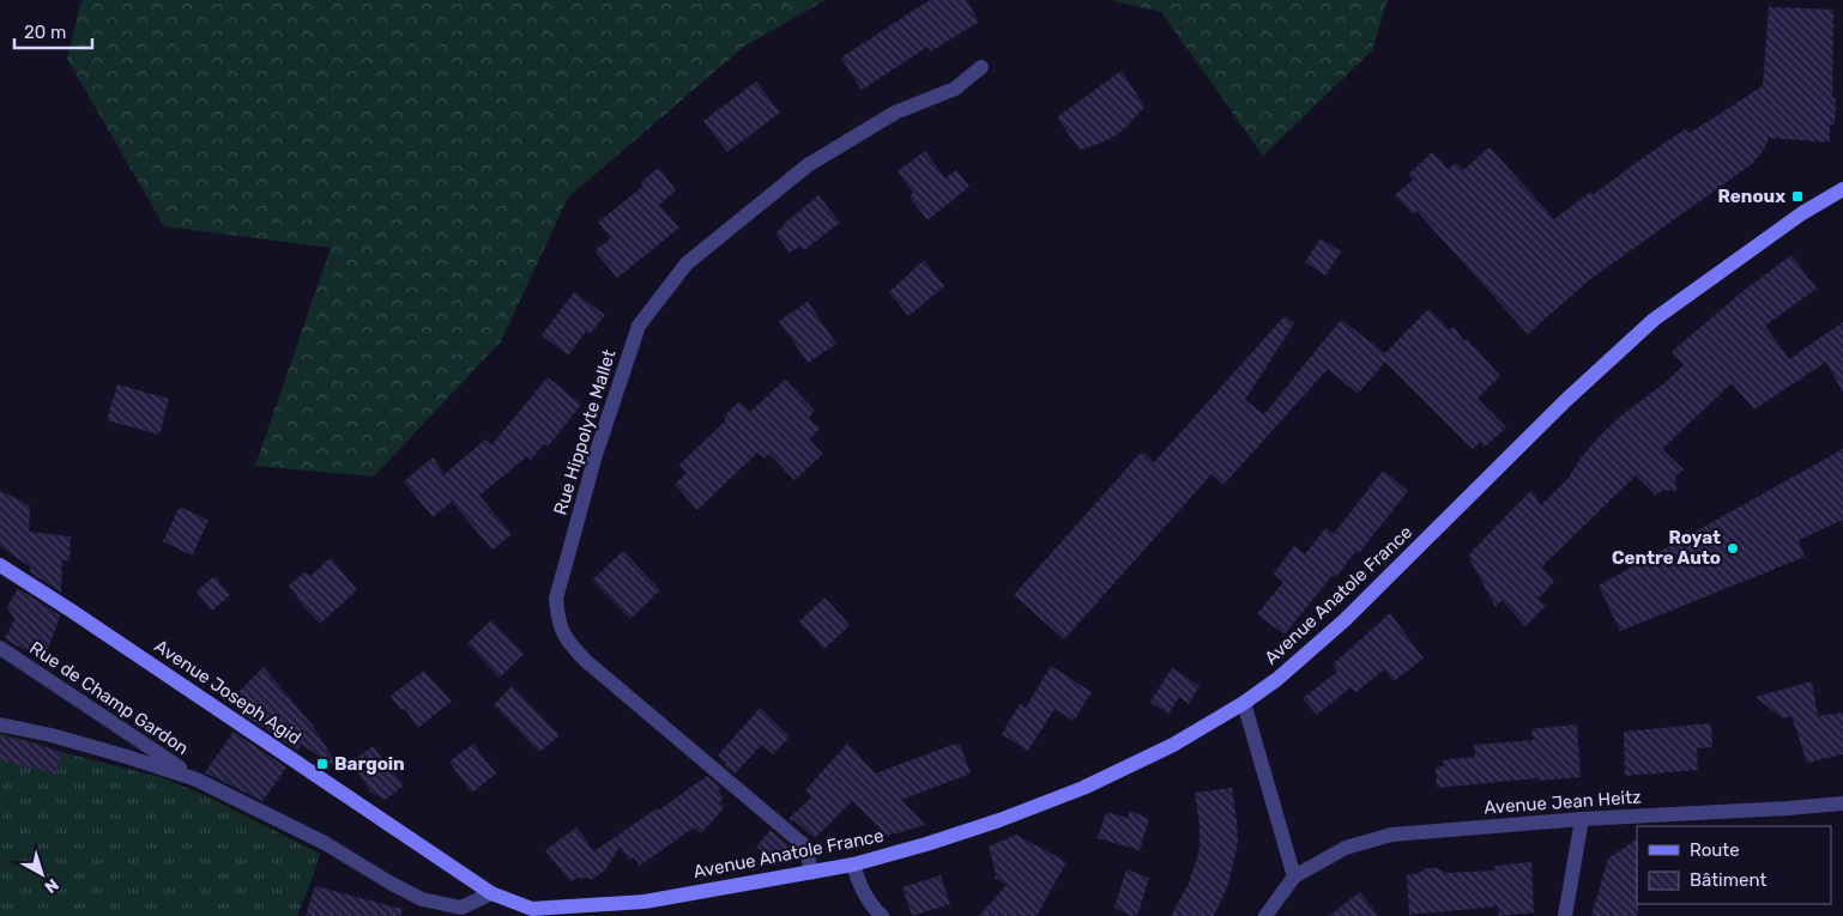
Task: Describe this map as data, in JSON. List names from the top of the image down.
{
  "streets": {
    "main road": ["Avenue Anatole France", "Avenue Joseph Agid"],
    "street": ["Rue Hippolyte Mallet", "Rue de Champ Gardon", "Avenue Jean Heitz"]
  },
  "crossings": [
    ["Rue Hippolyte Mallet", "Avenue Anatole France"],
    ["Avenue Anatole France", "Avenue Joseph Agid"]
  ],
  "places": {
    "transit": ["Renoux", "Bargoin"],
    "other": ["Royat Centre Auto"]
  },
  "legend": ["Route", "Bâtiment"],
  "scale_bar": "20 m",
  "north": "bottom right"
}
